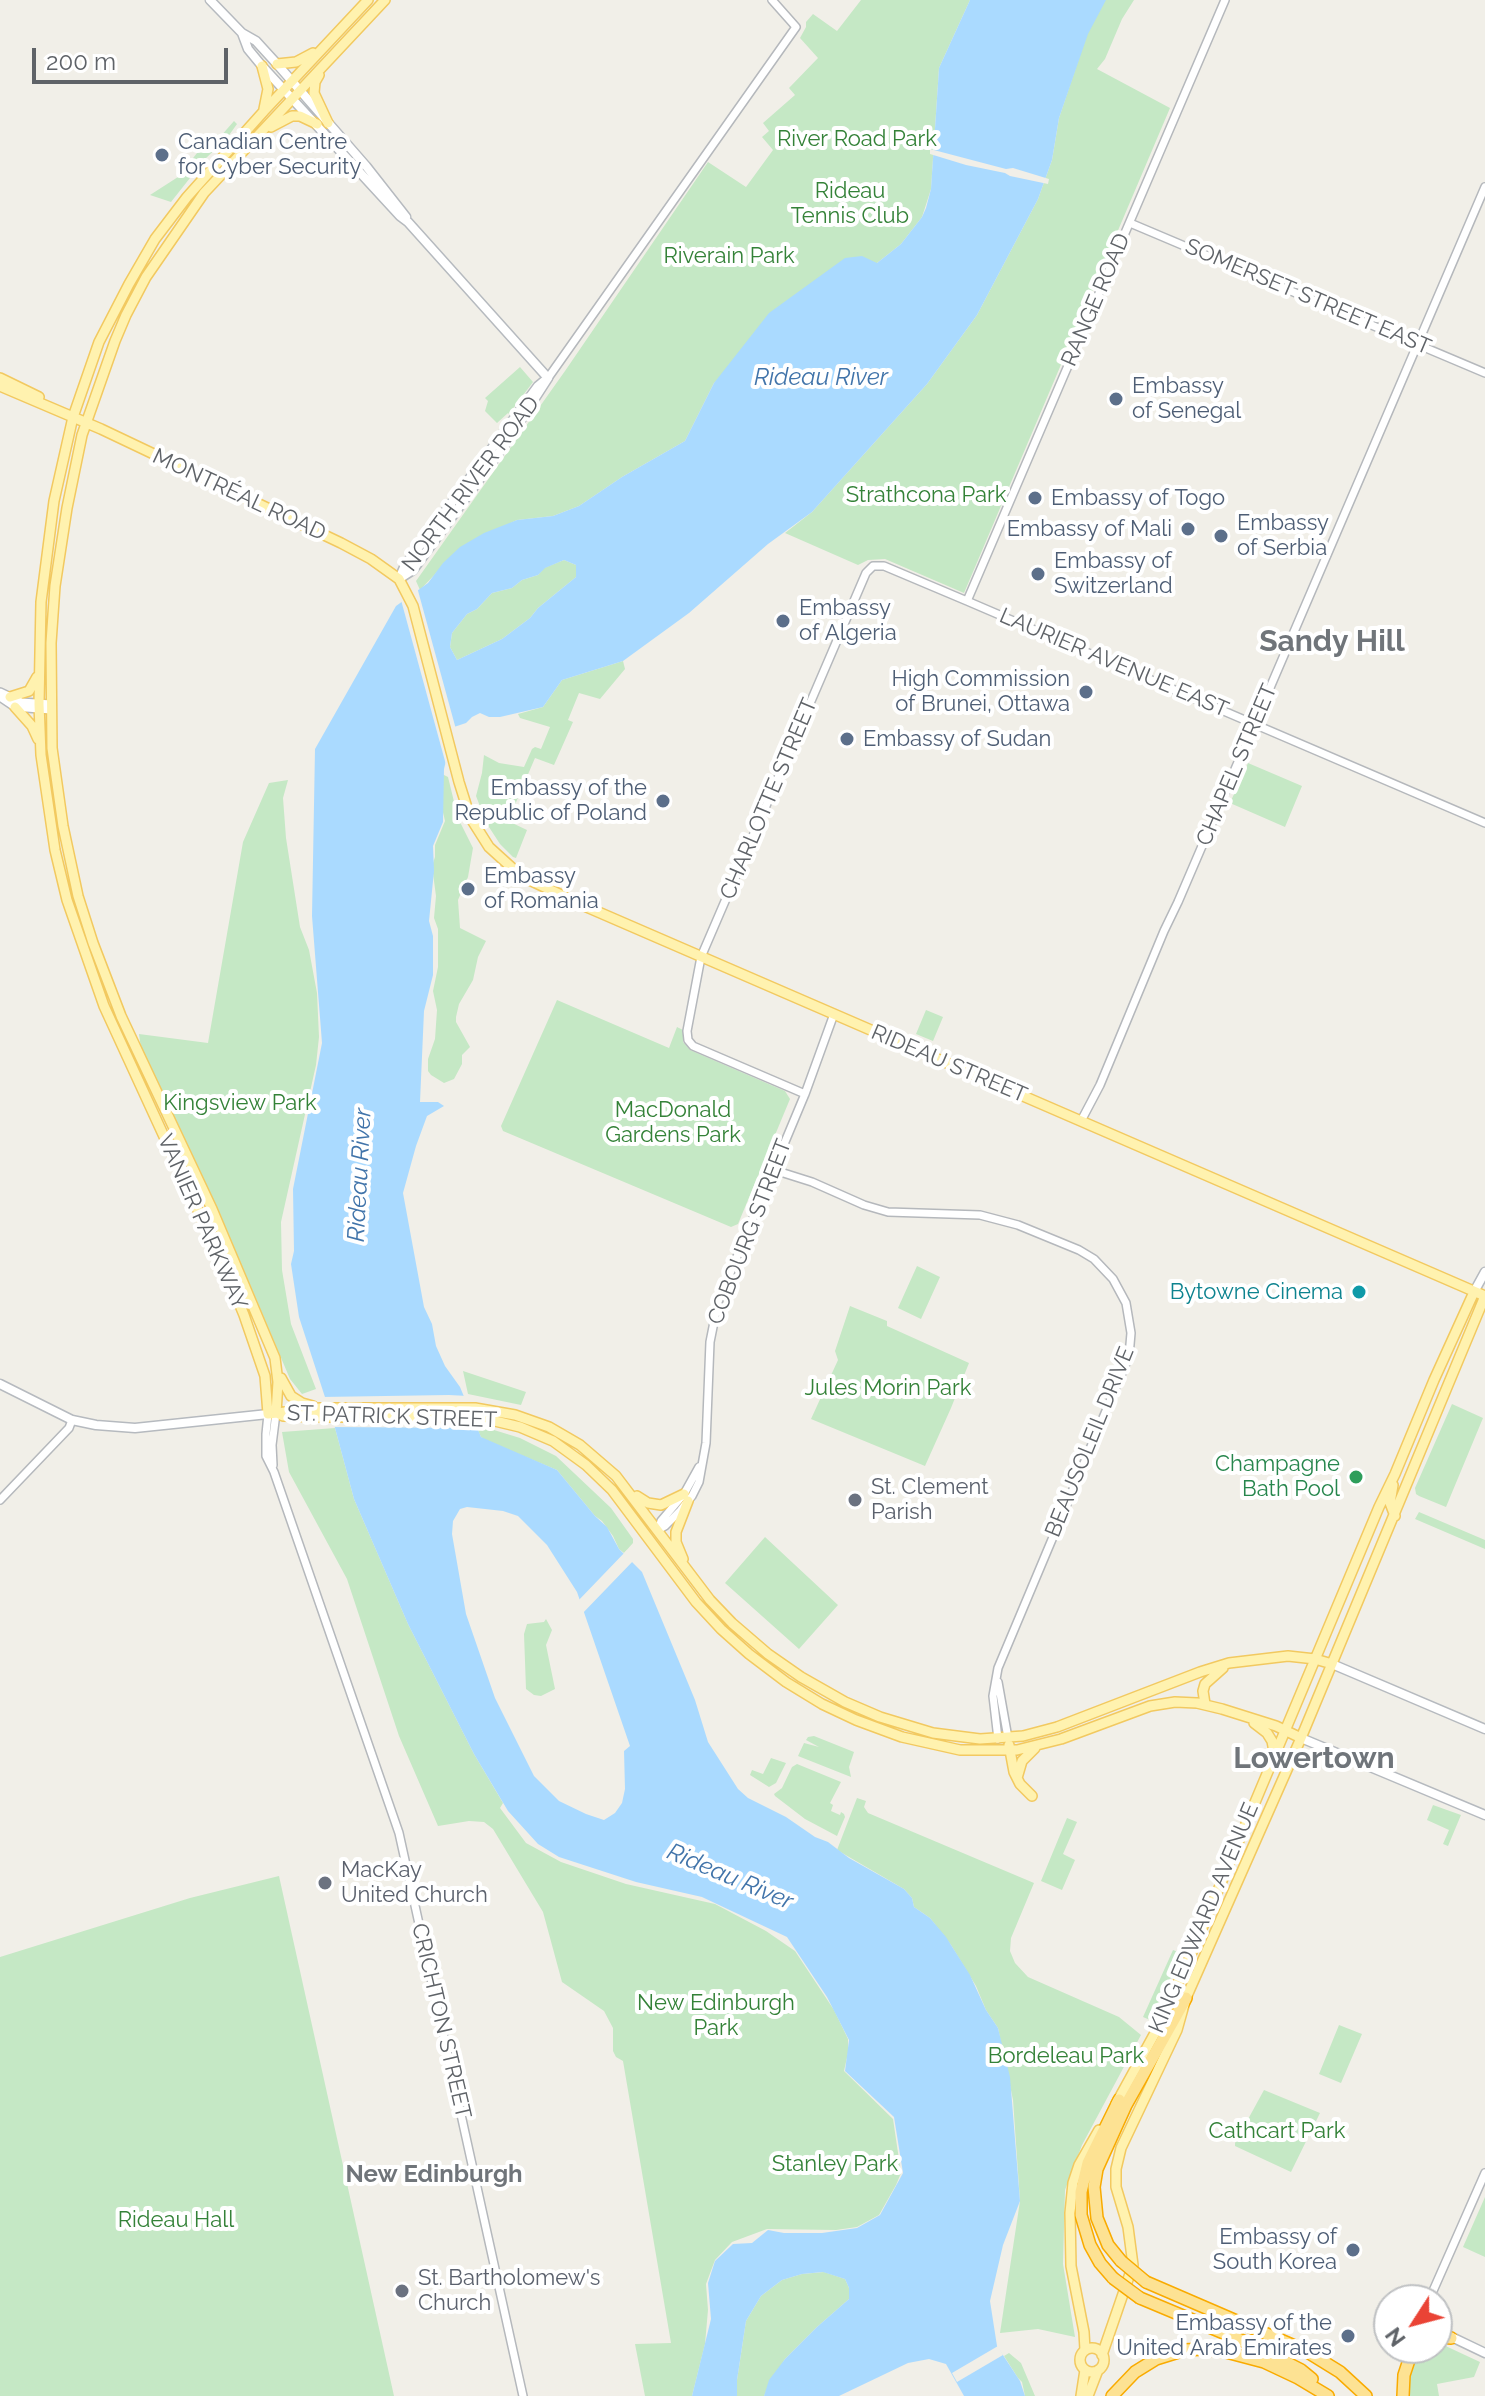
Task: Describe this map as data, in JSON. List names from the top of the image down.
{
  "streets": {
    "main road": [
      "NORTH RIVER ROAD",
      "MONTRÉAL ROAD",
      "RIDEAU STREET",
      "VANIER PARKWAY",
      "ST. PATRICK STREET",
      "KING EDWARD AVENUE"
    ],
    "street": [
      "SOMERSET STREET EAST",
      "RANGE ROAD",
      "LAURIER AVENUE EAST",
      "CHAPEL STREET",
      "CHARLOTTE STREET",
      "COBOURG STREET",
      "BEAUSOLEIL DRIVE",
      "CRICHTON STREET"
    ]
  },
  "crossings": [
    ["SOMERSET STREET EAST", "RANGE ROAD"],
    ["SOMERSET STREET EAST", "CHAPEL STREET"],
    ["RANGE ROAD", "LAURIER AVENUE EAST"],
    ["NORTH RIVER ROAD", "MONTRÉAL ROAD"],
    ["MONTRÉAL ROAD", "RIDEAU STREET"],
    ["MONTRÉAL ROAD", "VANIER PARKWAY"],
    ["LAURIER AVENUE EAST", "CHAPEL STREET"],
    ["LAURIER AVENUE EAST", "CHARLOTTE STREET"],
    ["CHAPEL STREET", "RIDEAU STREET"],
    ["CHARLOTTE STREET", "RIDEAU STREET"],
    ["CHARLOTTE STREET", "COBOURG STREET"],
    ["RIDEAU STREET", "COBOURG STREET"],
    ["RIDEAU STREET", "KING EDWARD AVENUE"],
    ["VANIER PARKWAY", "ST. PATRICK STREET"],
    ["VANIER PARKWAY", "CRICHTON STREET"],
    ["COBOURG STREET", "ST. PATRICK STREET"],
    ["COBOURG STREET", "BEAUSOLEIL DRIVE"],
    ["ST. PATRICK STREET", "BEAUSOLEIL DRIVE"],
    ["ST. PATRICK STREET", "KING EDWARD AVENUE"],
    ["ST. PATRICK STREET", "CRICHTON STREET"]
  ],
  "districts": ["Sandy Hill", "Lowertown", "New Edinburgh"],
  "water": ["Rideau River"],
  "parks": [
    "River Road Park",
    "Rideau Tennis Club",
    "Riverain Park",
    "Strathcona Park",
    "Kingsview Park",
    "MacDonald Gardens Park",
    "Jules Morin Park",
    "New Edinburgh Park",
    "Bordeleau Park",
    "Cathcart Park",
    "Stanley Park",
    "Rideau Hall"
  ],
  "places": [
    "Canadian Centre for Cyber Security",
    "Embassy of Senegal",
    "Embassy of Togo",
    "Embassy of Mali",
    "Embassy of Serbia",
    "Embassy of Switzerland",
    "Embassy of Algeria",
    "High Commission of Brunei, Ottawa",
    "Embassy of Sudan",
    "Embassy of the Republic of Poland",
    "Embassy of Romania",
    "Bytowne Cinema",
    "Champagne Bath Pool",
    "St. Clement Parish",
    "MacKay United Church",
    "Embassy of South Korea",
    "St. Bartholomew's Church",
    "Embassy of the United Arab Emirates"
  ],
  "scale_bar": "200 m",
  "north": "bottom left"
}
